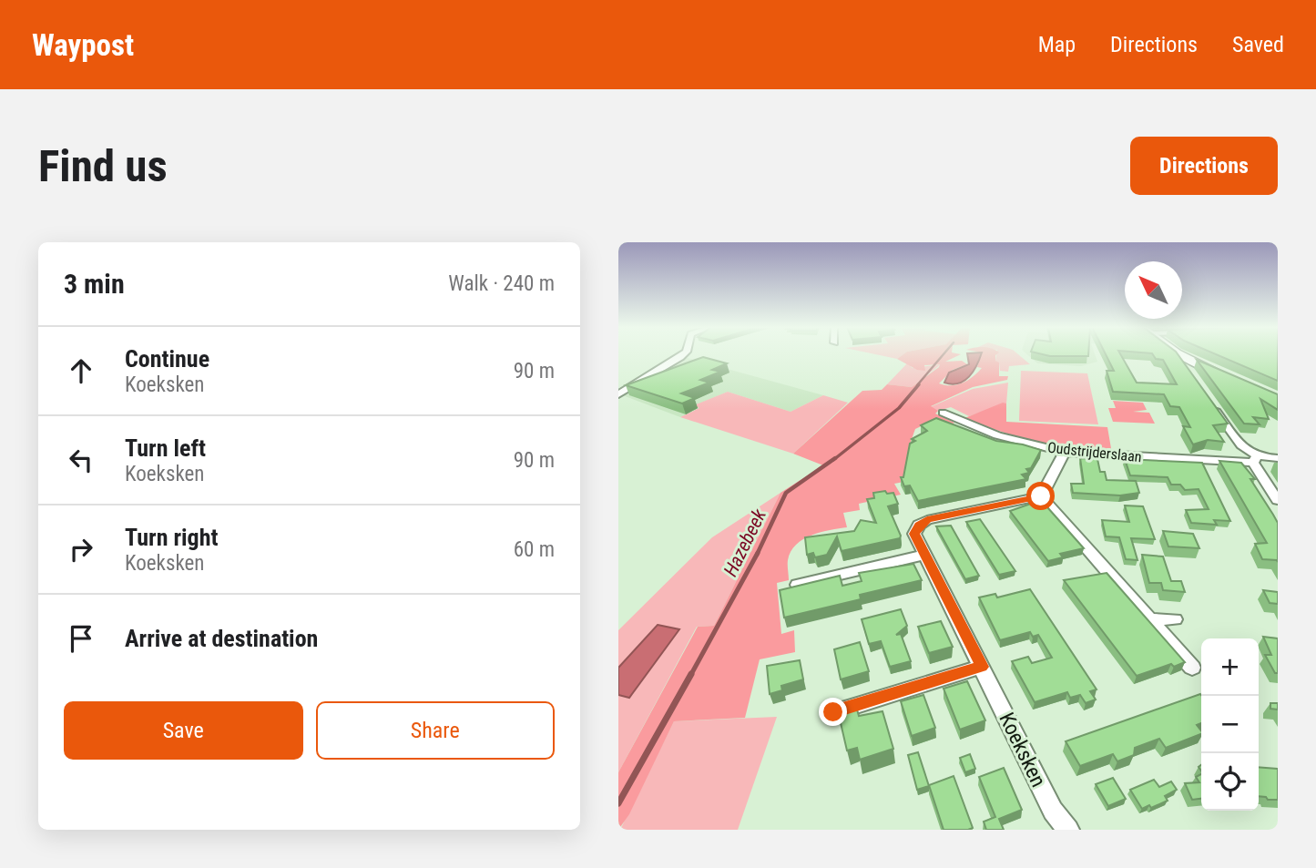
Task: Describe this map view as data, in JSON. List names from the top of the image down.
{
  "streets": {
    "street": ["Oudstrijderslaan", "Koeksken"]
  },
  "water": ["Hazebeek"],
  "north": "top left",
  "page": {
    "header": "Waypost",
    "nav": ["Map", "Directions", "Saved"],
    "buttons": [
      "Directions",
      ["Save", "Share"]
    ],
    "title": "Find us",
    "heading": ["3 min", "Walk · 240 m"],
    "list": [
      ["Continue", "Koeksken", "90 m"],
      ["Turn left", "Koeksken", "90 m"],
      ["Turn right", "Koeksken", "60 m"],
      "Arrive at destination"
    ],
    "map_buttons": ["+", "−"]
  }
}
